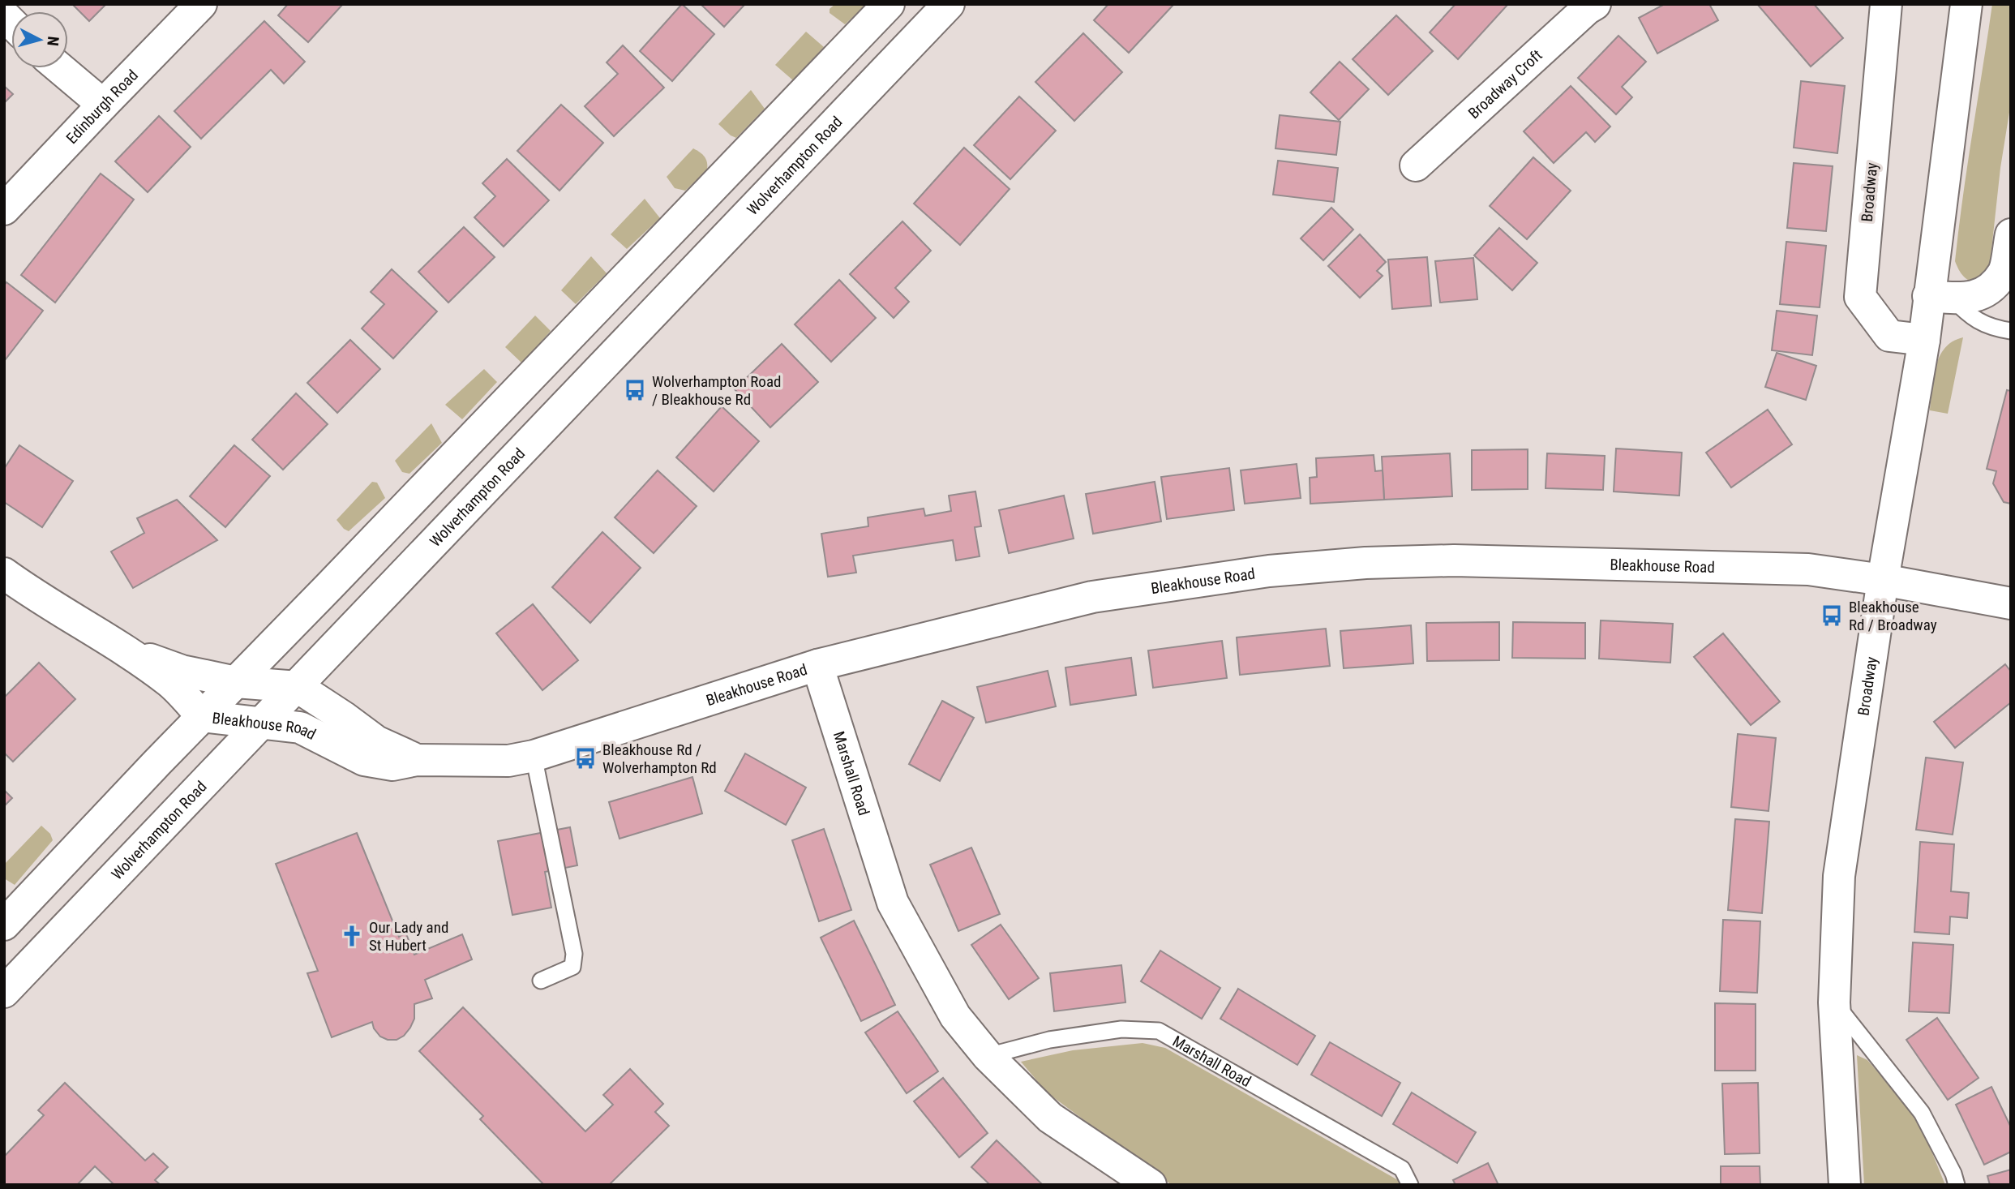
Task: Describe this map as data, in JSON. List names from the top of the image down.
{
  "streets": {
    "main road": [
      "Broadway Croft",
      "Edinburgh Road",
      "Wolverhampton Road",
      "Broadway",
      "Bleakhouse Road",
      "Marshall Road"
    ]
  },
  "crossings": [
    ["Wolverhampton Road", "Bleakhouse Road"],
    ["Broadway", "Bleakhouse Road"],
    ["Bleakhouse Road", "Marshall Road"]
  ],
  "places": {
    "bus stop": ["Wolverhampton Road / Bleakhouse Rd", "Bleakhouse Rd / Broadway", "Bleakhouse Rd / Wolverhampton Rd"],
    "church": ["Our Lady and St Hubert"]
  },
  "north": "right"
}
